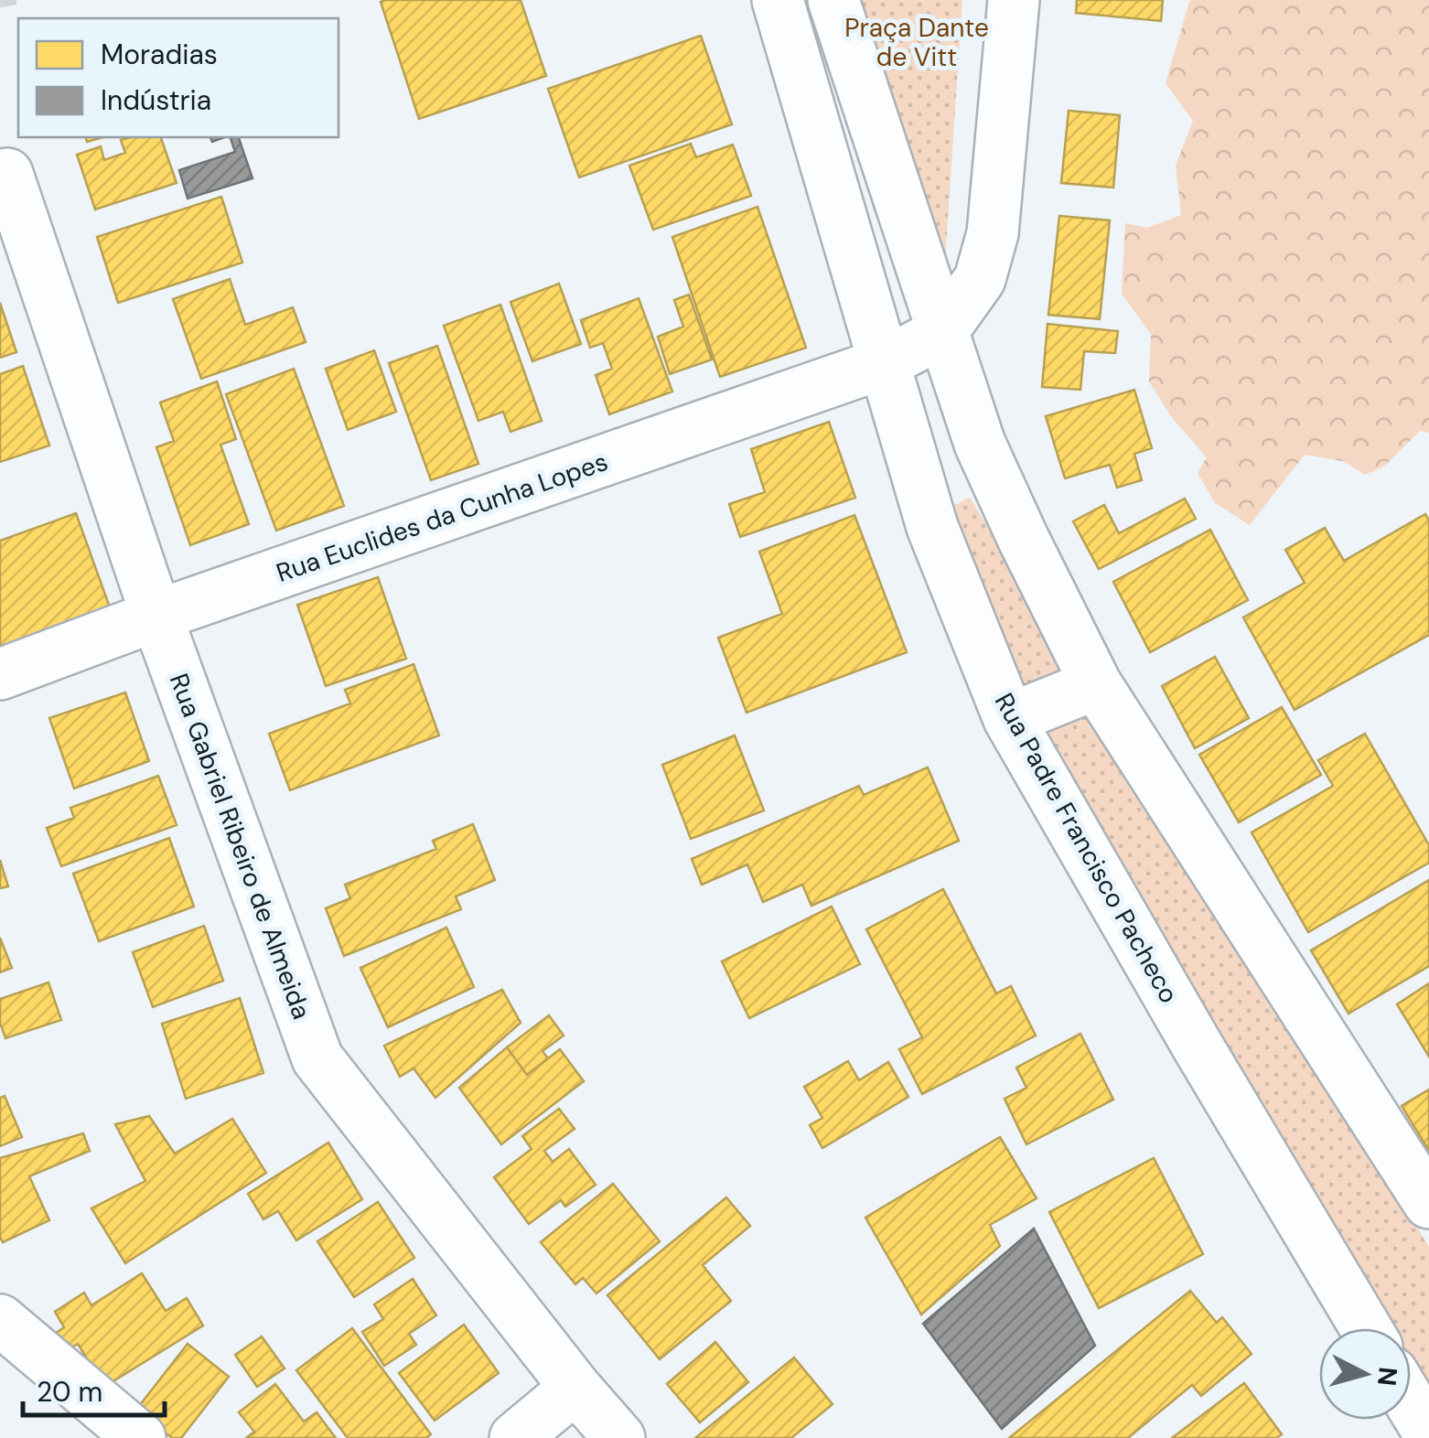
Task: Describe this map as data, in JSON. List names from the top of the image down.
{
  "streets": {
    "street": ["Rua Euclides da Cunha Lopes", "Rua Gabriel Ribeiro de Almeida", "Rua Padre Francisco Pacheco"]
  },
  "crossings": [
    ["Rua Euclides da Cunha Lopes", "Rua Gabriel Ribeiro de Almeida"],
    ["Rua Euclides da Cunha Lopes", "Rua Padre Francisco Pacheco"]
  ],
  "parks": ["Praça Dante de Vitt"],
  "legend": ["Moradias", "Indústria"],
  "scale_bar": "20 m",
  "north": "right"
}
